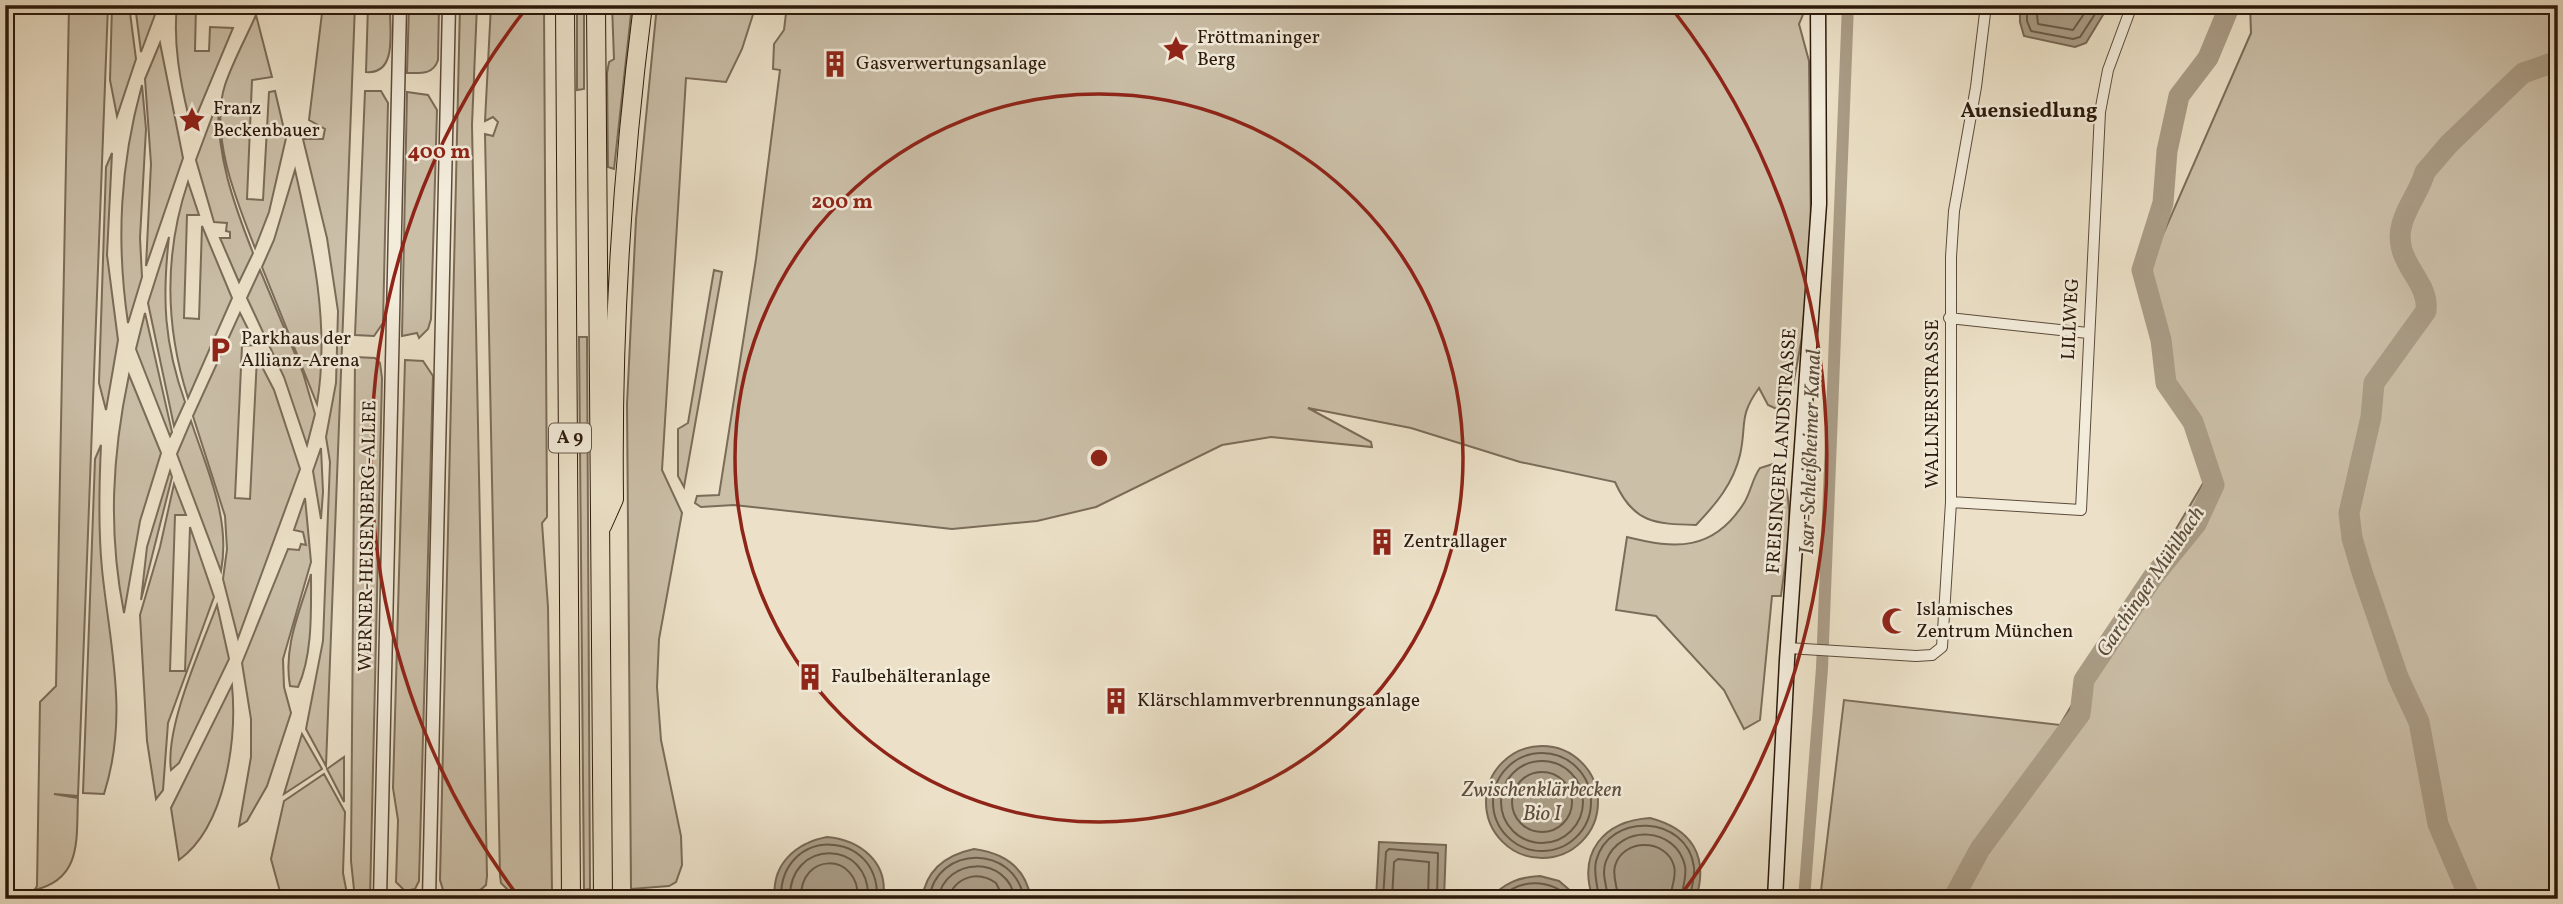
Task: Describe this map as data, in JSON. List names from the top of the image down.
{
  "streets": {
    "highway": ["A 9"],
    "main road": ["FREISINGER LANDSTRASSE"],
    "street": ["LILLWEG", "WALLNERSTRASSE", "WERNER-HEISENBERG-ALLEE"]
  },
  "crossings": [
    ["LILLWEG", "WALLNERSTRASSE"],
    ["WALLNERSTRASSE", "FREISINGER LANDSTRASSE"]
  ],
  "districts": ["Auensiedlung"],
  "water": ["Isar-Schleißheimer Kanal", "Garchinger Mühlbach", "Zwischenklärbecken Bio I"],
  "places": {
    "place": ["Fröttmaninger Berg", "Franz Beckenbauer"],
    "building": [
      "Gasverwertungsanlage",
      "Zentrallager",
      "Faulbehälteranlage",
      "Klärschlammverbrennungsanlage"
    ],
    "parking": ["Parkhaus der Allianz-Arena"],
    "mosque": ["Islamisches Zentrum München"]
  },
  "rings": ["400 m", "200 m"]
}
